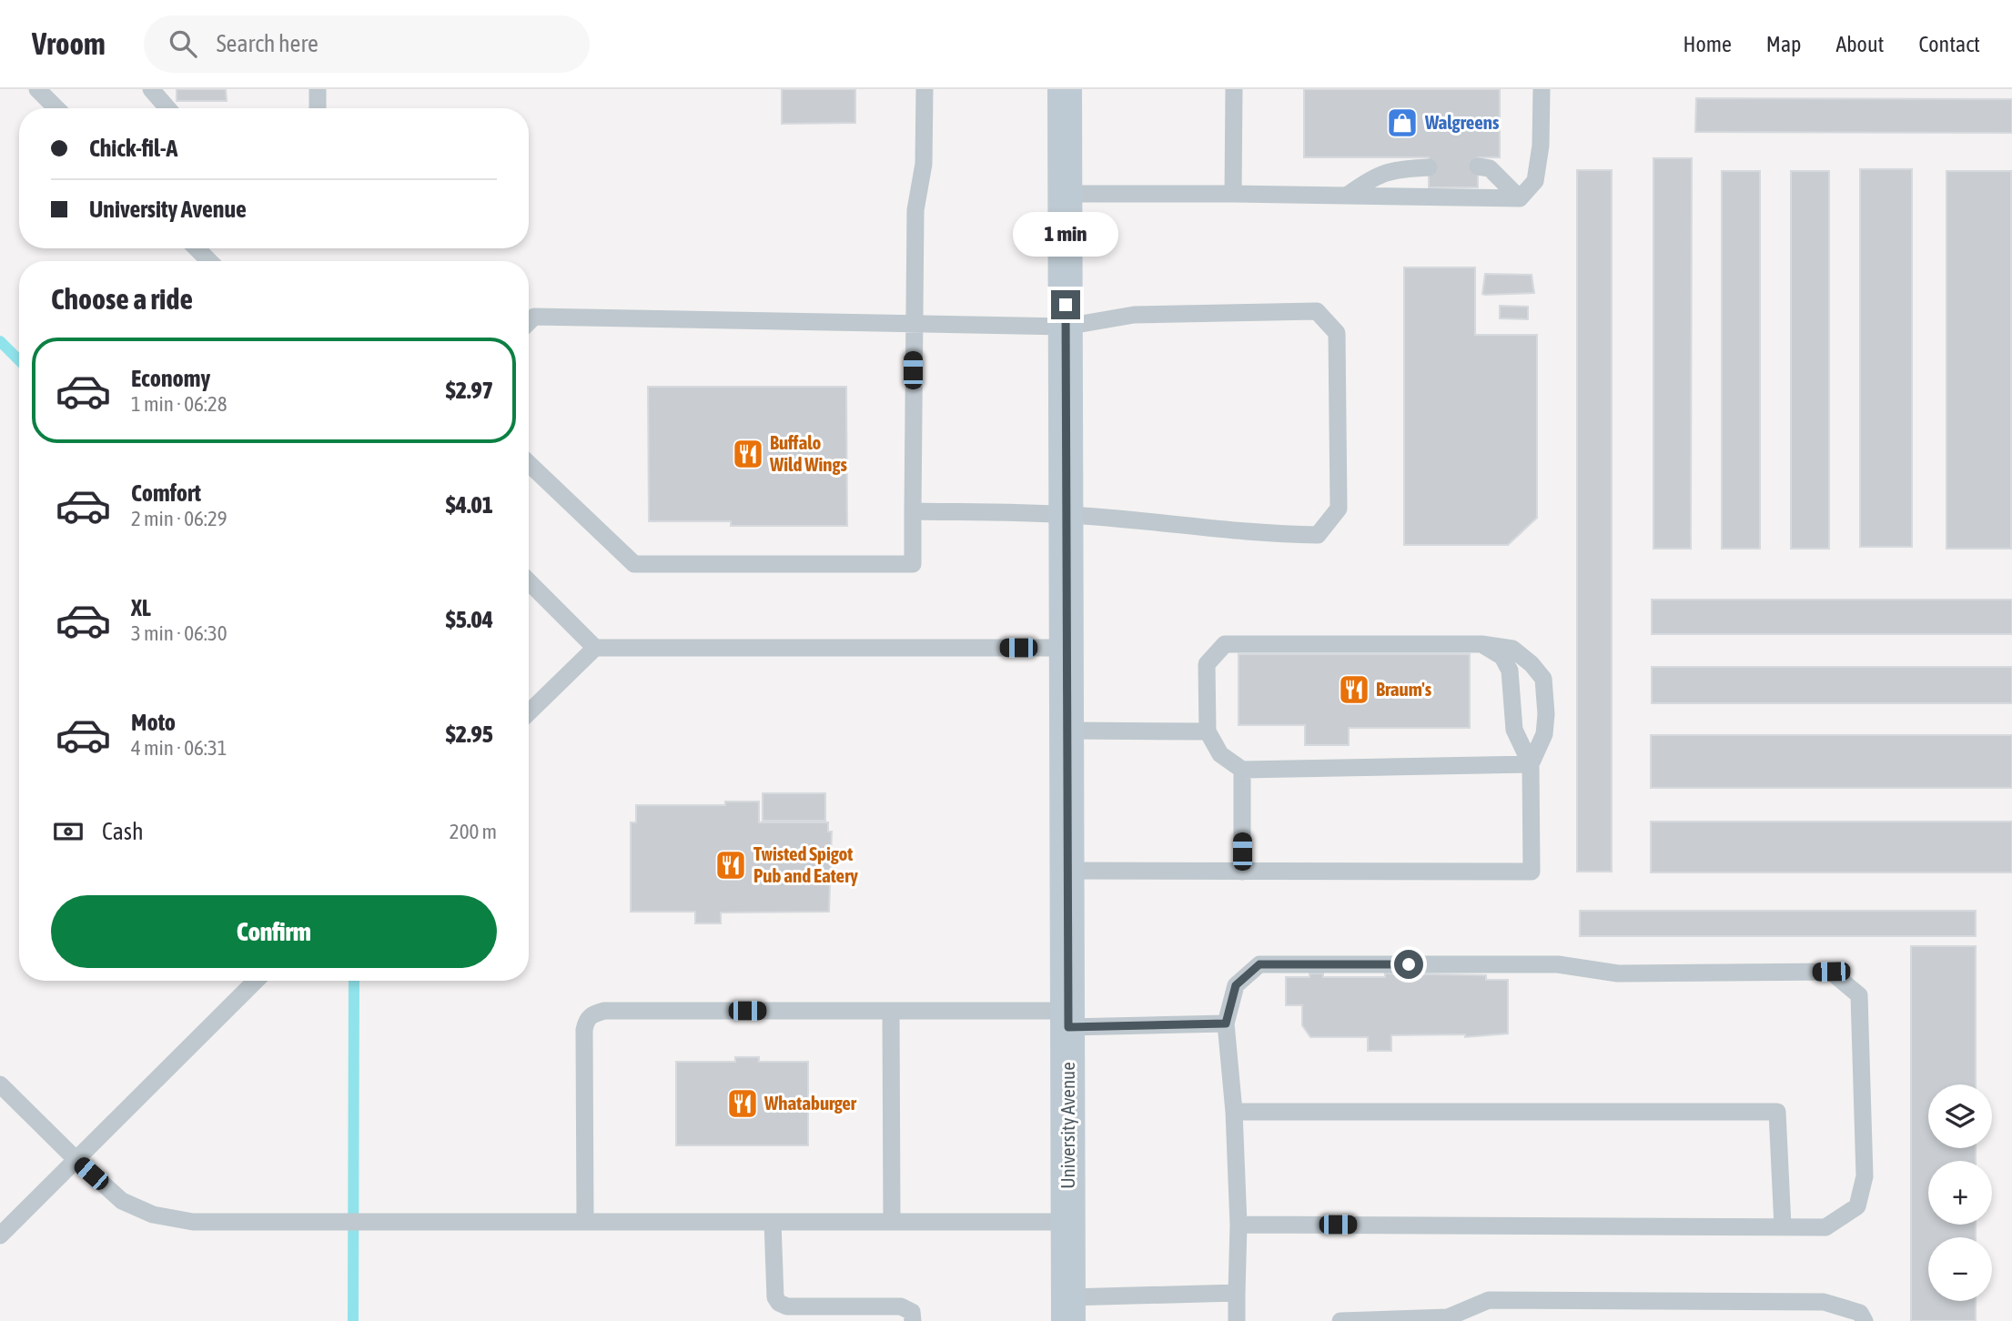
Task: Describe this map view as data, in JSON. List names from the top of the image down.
{
  "streets": {
    "main road": ["University Avenue"]
  },
  "places": {
    "shop": ["Walgreens"],
    "restaurant": [
      "Buffalo Wild Wings",
      "Braum's",
      "Twisted Spigot Pub and Eatery",
      "Whataburger"
    ]
  },
  "page": {
    "header": "Vroom",
    "search": "Search here",
    "nav": [
      "Home",
      "Map",
      "About",
      "Contact"
    ],
    "banner": ["Chick-fil-A", "University Avenue"],
    "bubble": "1 min",
    "heading": "Choose a ride",
    "list": [
      {
        "name": "Economy",
        "note": "1 min · 06:28",
        "value": "$2.97"
      },
      {
        "name": "Comfort",
        "note": "2 min · 06:29",
        "value": "$4.01"
      },
      {
        "name": "XL",
        "note": "3 min · 06:30",
        "value": "$5.04"
      },
      {
        "name": "Moto",
        "note": "4 min · 06:31",
        "value": "$2.95"
      }
    ],
    "pay": ["Cash", "200 m"],
    "buttons": "Confirm",
    "map_buttons": ["+", "−"]
  }
}
